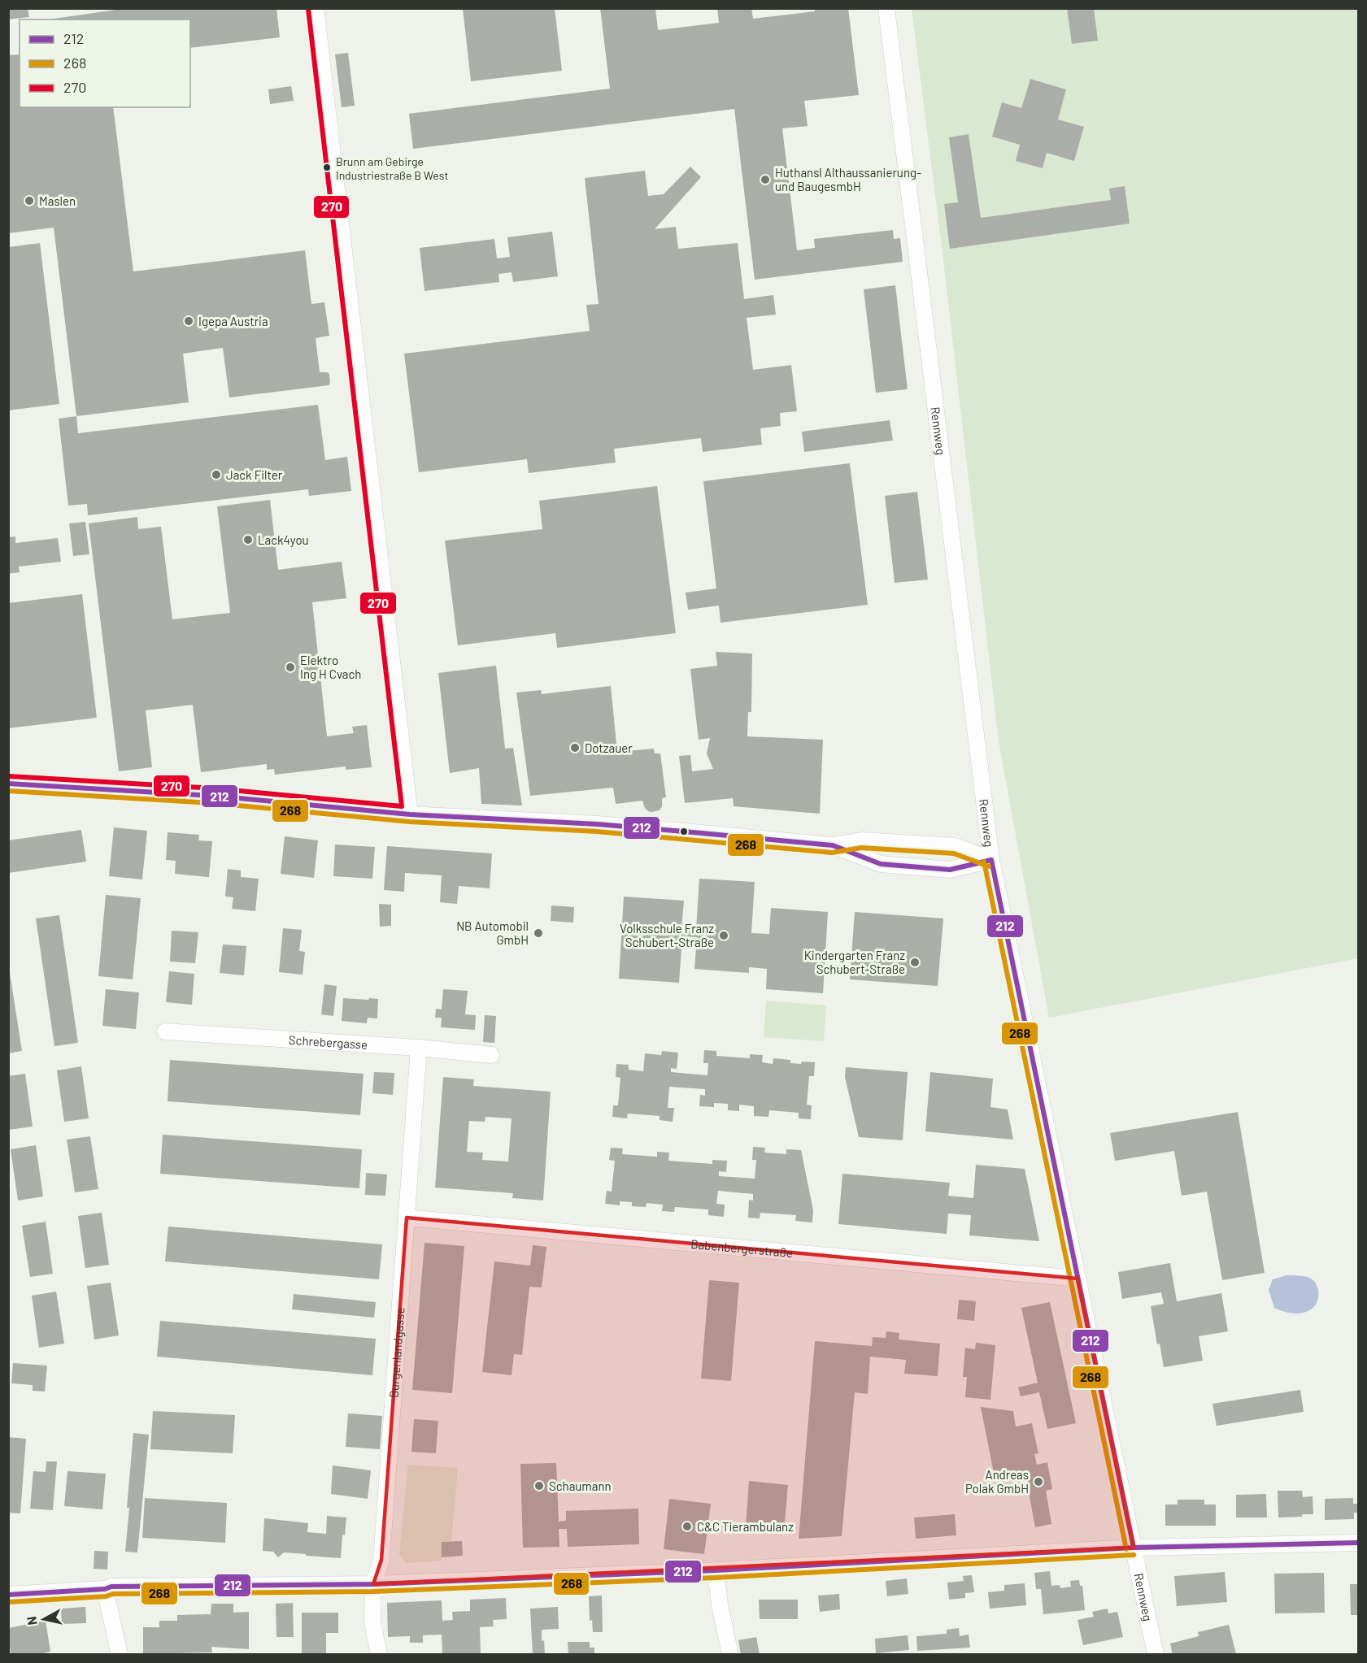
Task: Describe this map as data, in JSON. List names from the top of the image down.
{
  "streets": {
    "street": [
      "Rennweg",
      "Schrebergasse",
      "Babenbergerstraße",
      "Burgenlandgasse"
    ]
  },
  "crossings": [
    ["Rennweg", "Babenbergerstraße"],
    ["Schrebergasse", "Burgenlandgasse"],
    ["Babenbergerstraße", "Burgenlandgasse"]
  ],
  "places": [
    "Brunn am Gebirge Industriestraße B West",
    "Huthansl Althaussanierung- und BaugesmbH",
    "Maslen",
    "Igepa Austria",
    "Jack Filter",
    "Lack4you",
    "Elektro Ing H Cvach",
    "Dotzauer",
    "NB Automobil GmbH",
    "Volksschule Franz Schubert-Straße",
    "Kindergarten Franz Schubert-Straße",
    "Andreas Polak GmbH",
    "Schaumann",
    "C&C Tierambulanz"
  ],
  "lines": ["transit line 270", "transit line 212", "transit line 268"],
  "legend": ["212", "268", "270"],
  "north": "left"
}
